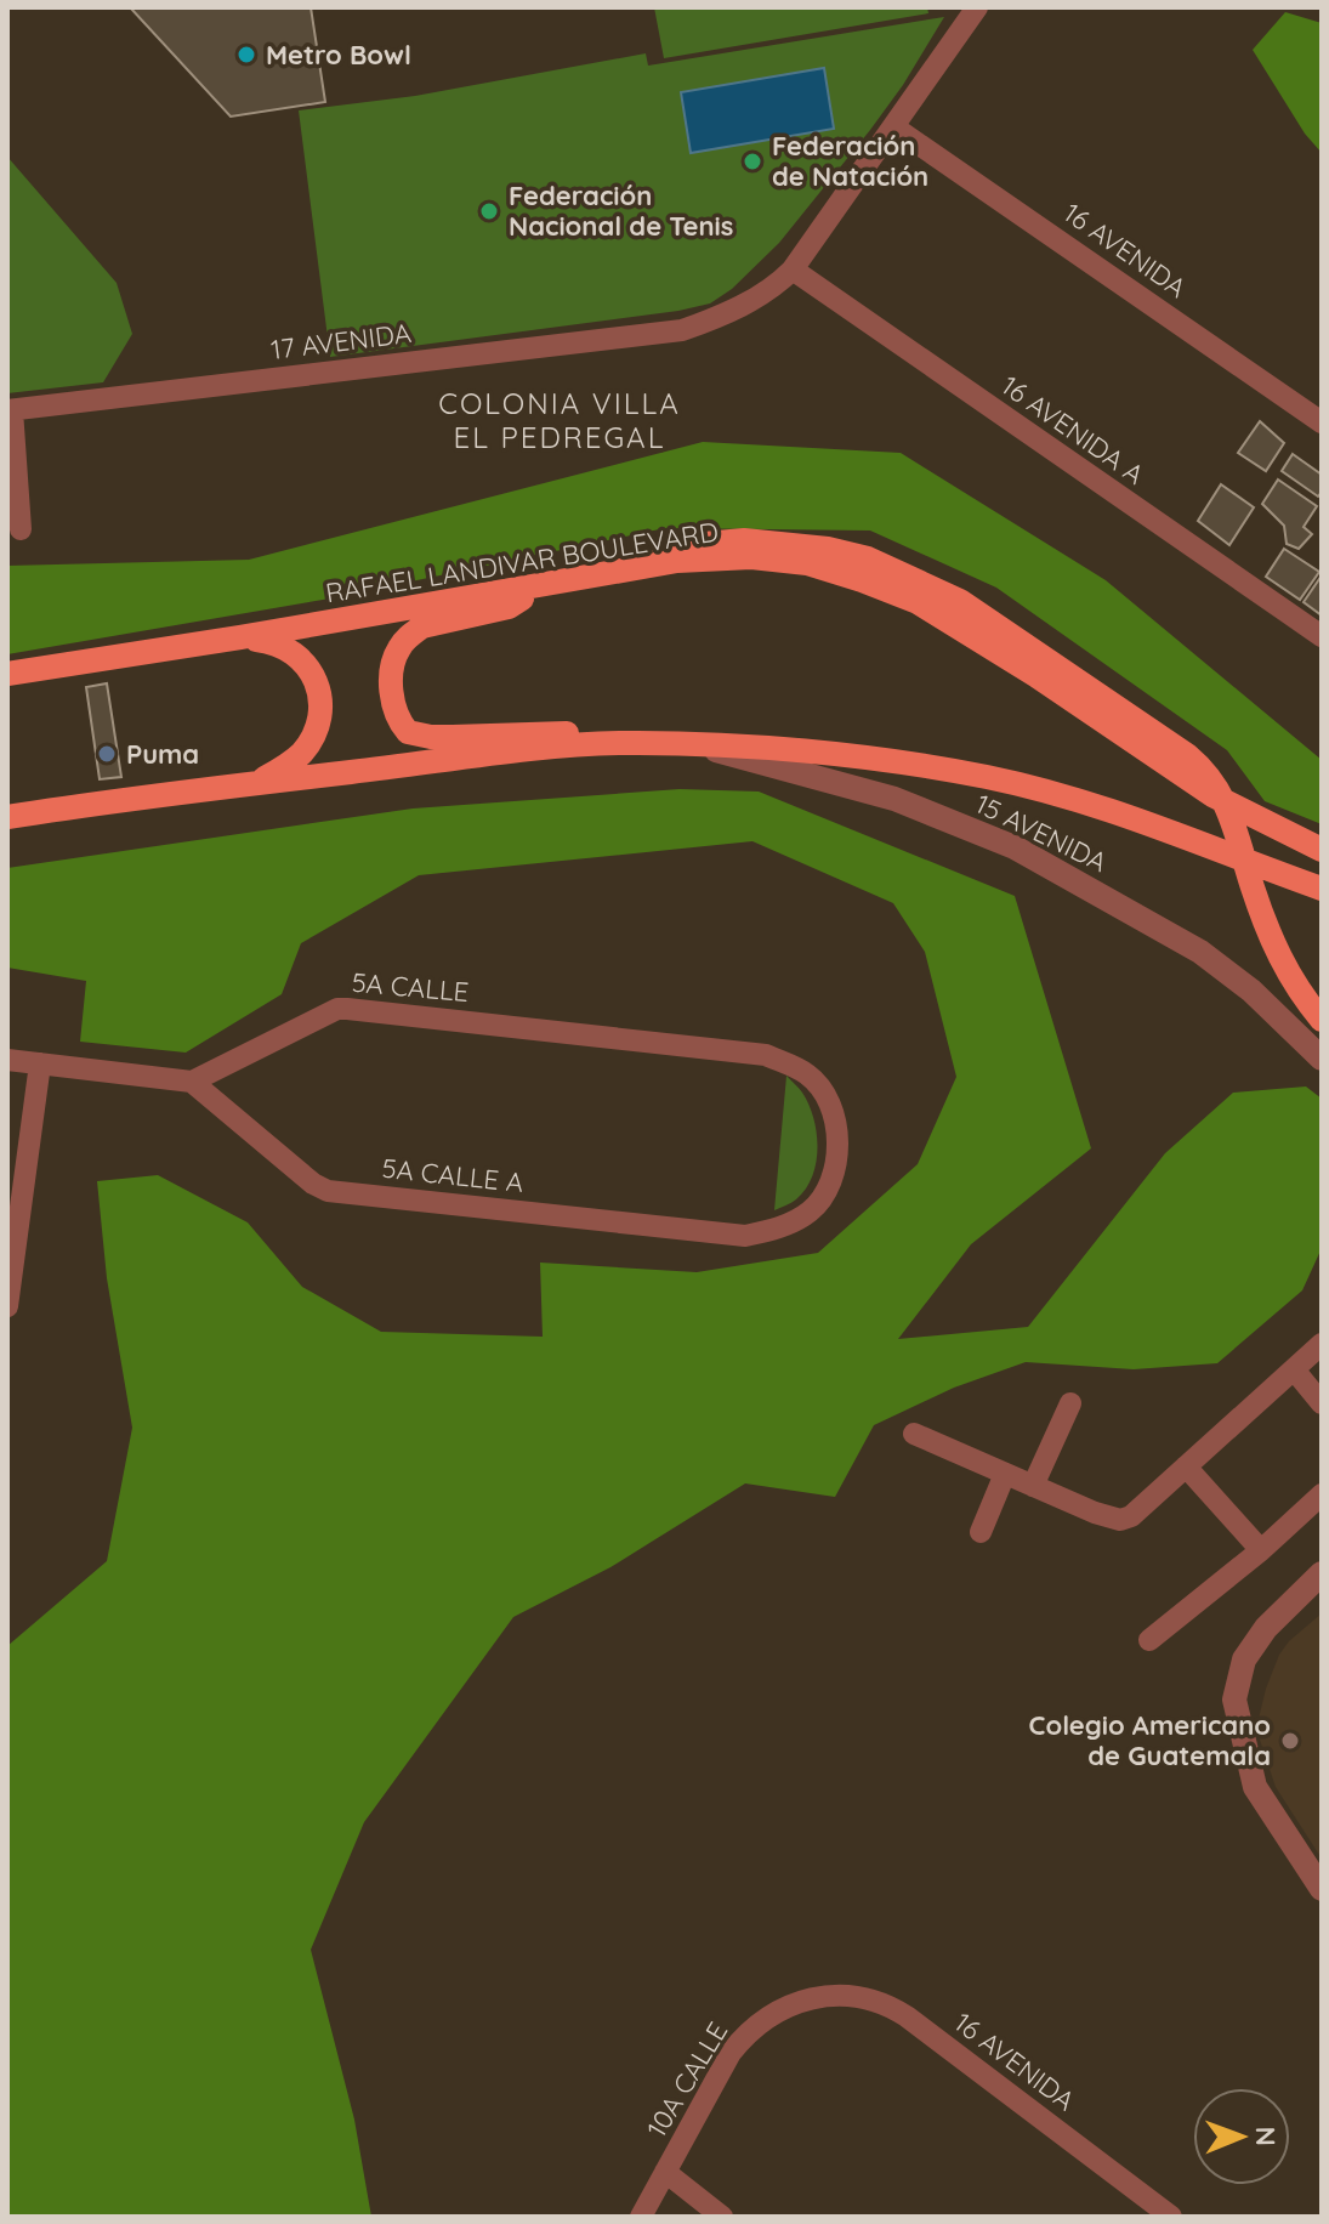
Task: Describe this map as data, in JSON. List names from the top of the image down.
{
  "streets": {
    "main road": ["RAFAEL LANDIVAR BOULEVARD"],
    "street": [
      "16 AVENIDA",
      "17 AVENIDA",
      "16 AVENIDA A",
      "15 AVENIDA",
      "5A CALLE",
      "5A CALLE A",
      "10A CALLE"
    ]
  },
  "crossings": [
    ["16 AVENIDA", "17 AVENIDA"],
    ["16 AVENIDA", "10A CALLE"],
    ["17 AVENIDA", "16 AVENIDA A"],
    ["5A CALLE", "5A CALLE A"]
  ],
  "districts": ["COLONIA VILLA EL PEDREGAL"],
  "places": [
    "Metro Bowl",
    "Federación de Natación",
    "Federación Nacional de Tenis",
    "Puma",
    "Colegio Americano de Guatemala"
  ],
  "north": "right"
}
